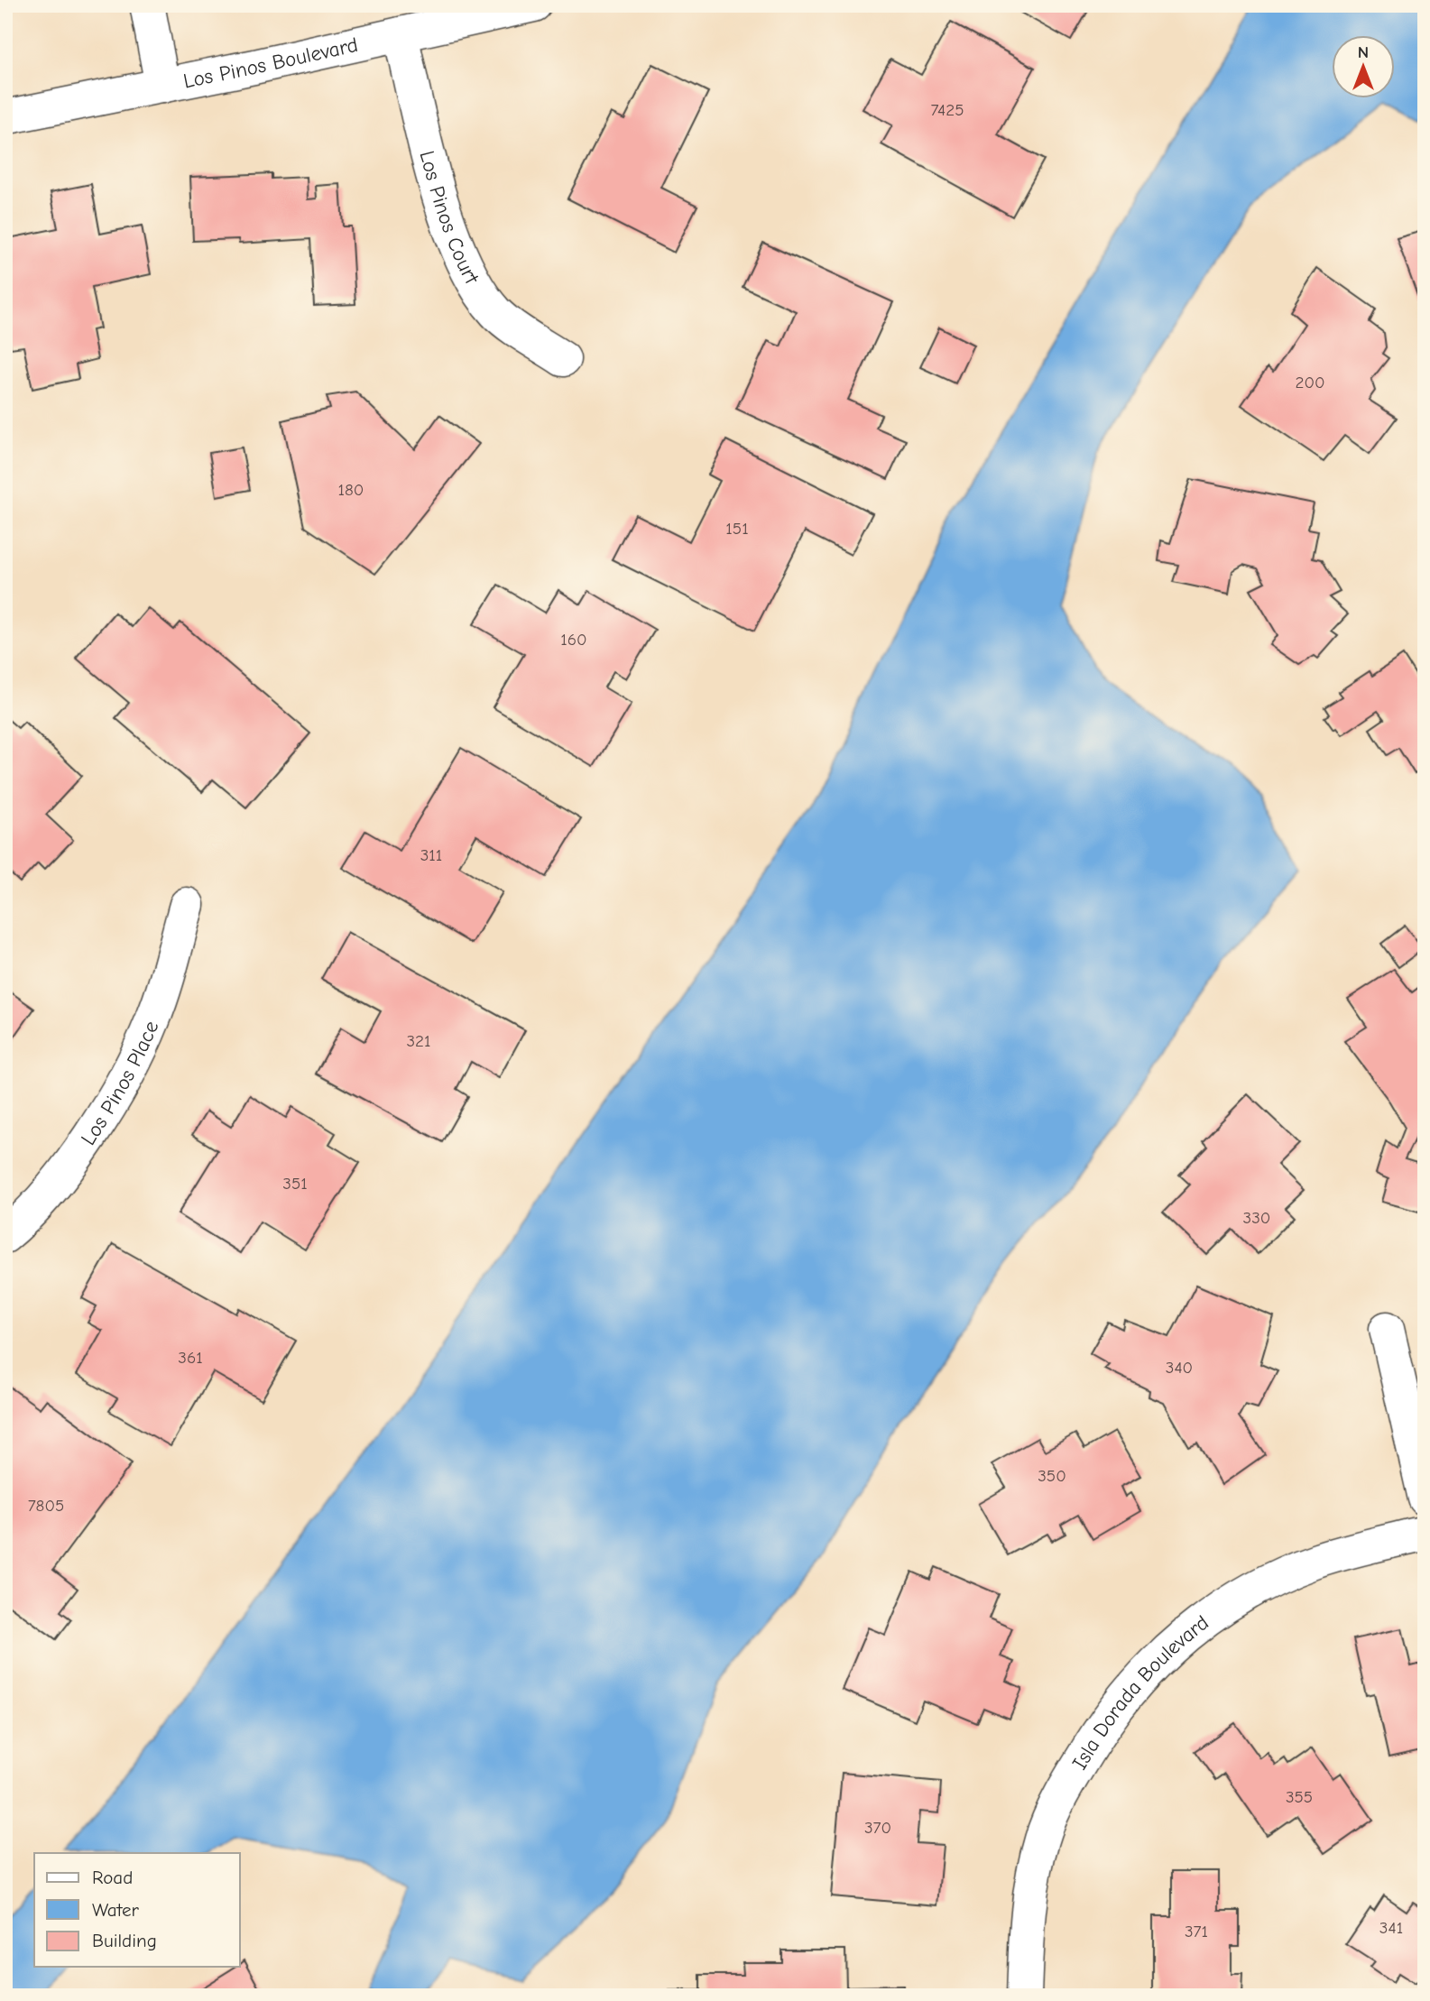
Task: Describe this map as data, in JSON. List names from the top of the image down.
{
  "streets": {
    "street": [
      "Los Pinos Boulevard",
      "Los Pinos Court",
      "Los Pinos Place",
      "Isla Dorada Boulevard"
    ]
  },
  "crossings": [
    ["Los Pinos Boulevard", "Los Pinos Court"]
  ],
  "house_numbers": [
    "7425",
    "200",
    "180",
    "151",
    "160",
    "311",
    "321",
    "351",
    "330",
    "361",
    "340",
    "350",
    "7805",
    "355",
    "370",
    "341",
    "371"
  ],
  "legend": ["Road", "Water", "Building"],
  "north": "top"
}
